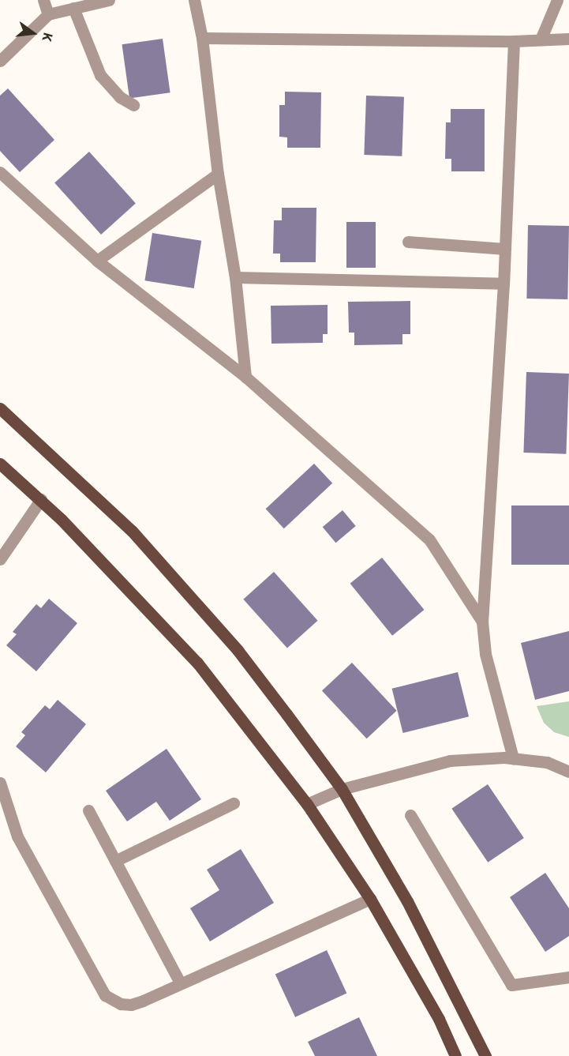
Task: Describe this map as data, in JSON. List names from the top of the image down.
{
  "north": "right"
}
